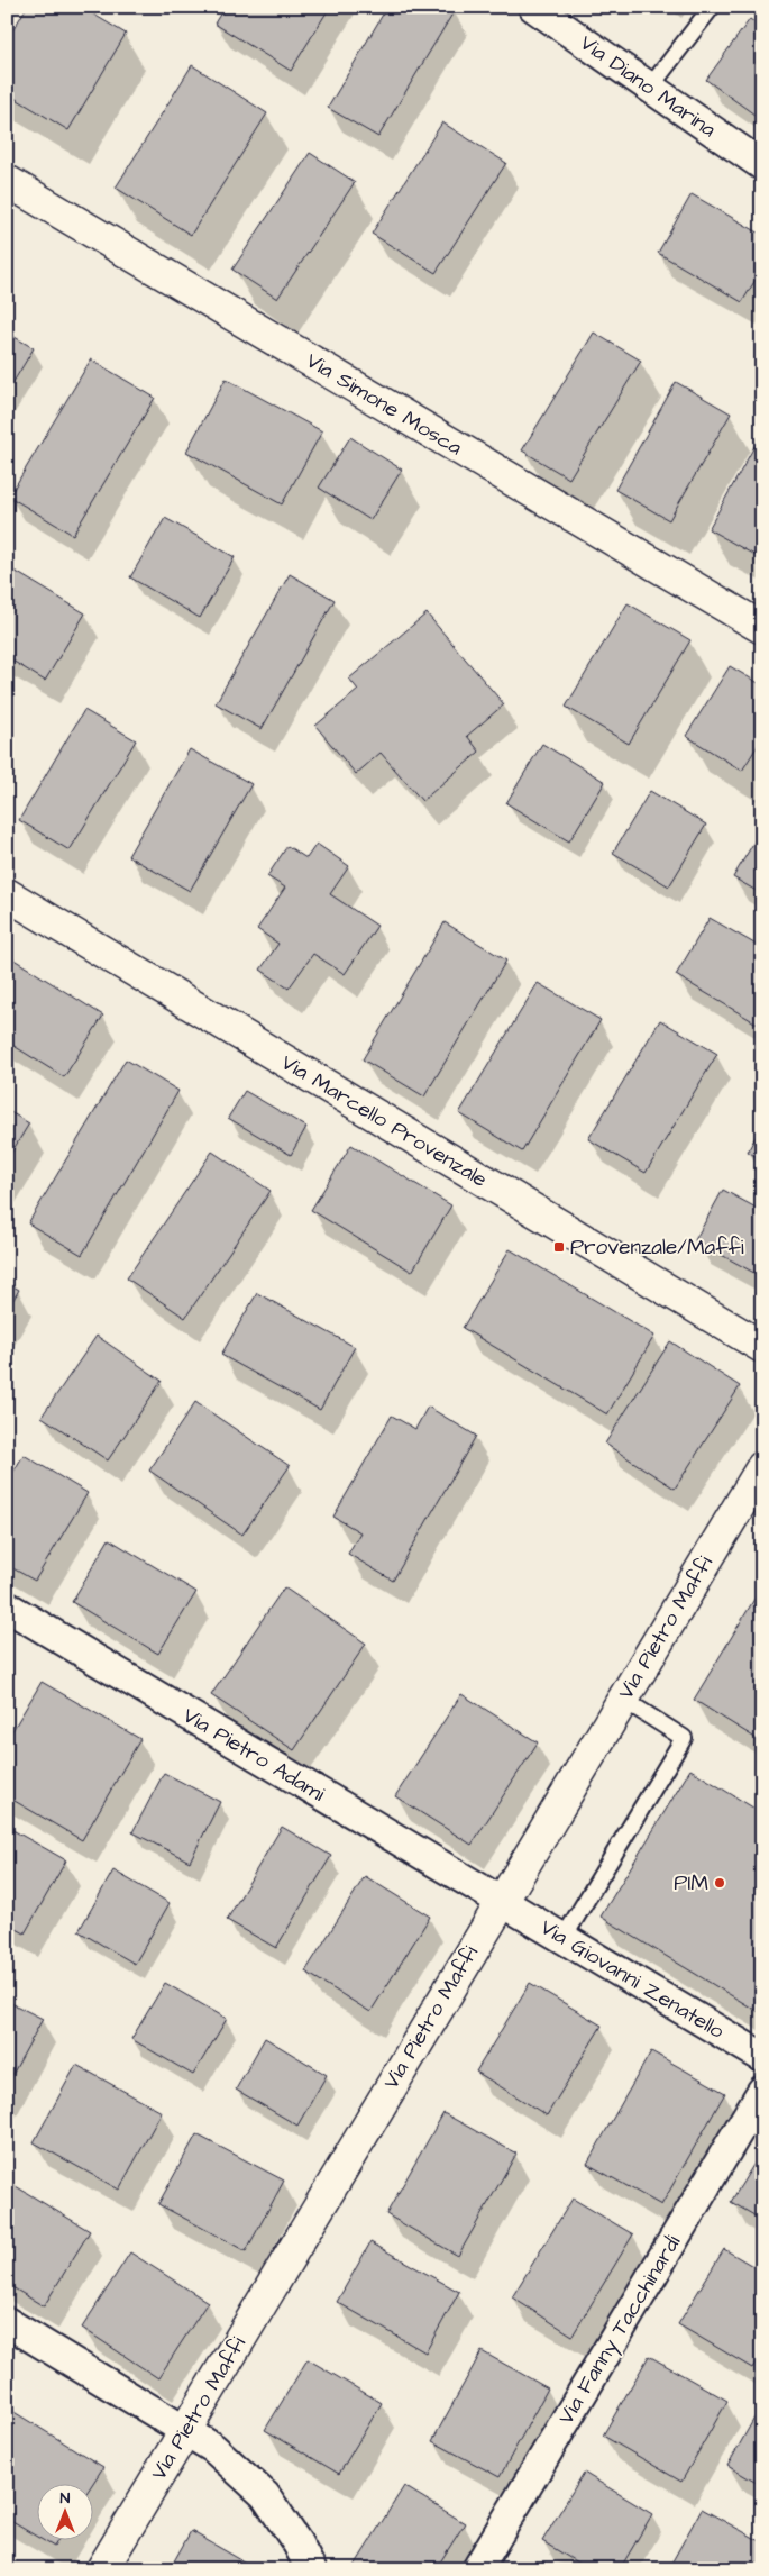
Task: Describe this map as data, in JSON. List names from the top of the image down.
{
  "streets": {
    "street": [
      "Via Diano Marina",
      "Via Simone Mosca",
      "Via Marcello Provenzale",
      "Via Pietro Maffi",
      "Via Pietro Adami",
      "Via Giovanni Zenatello",
      "Via Fanny Tacchinardi"
    ]
  },
  "crossings": [
    ["Via Pietro Maffi", "Via Pietro Adami"],
    ["Via Pietro Maffi", "Via Giovanni Zenatello"],
    ["Via Pietro Adami", "Via Giovanni Zenatello"]
  ],
  "places": {
    "transit": ["Provenzale/Maffi"],
    "other": ["PIM"]
  },
  "north": "top"
}
